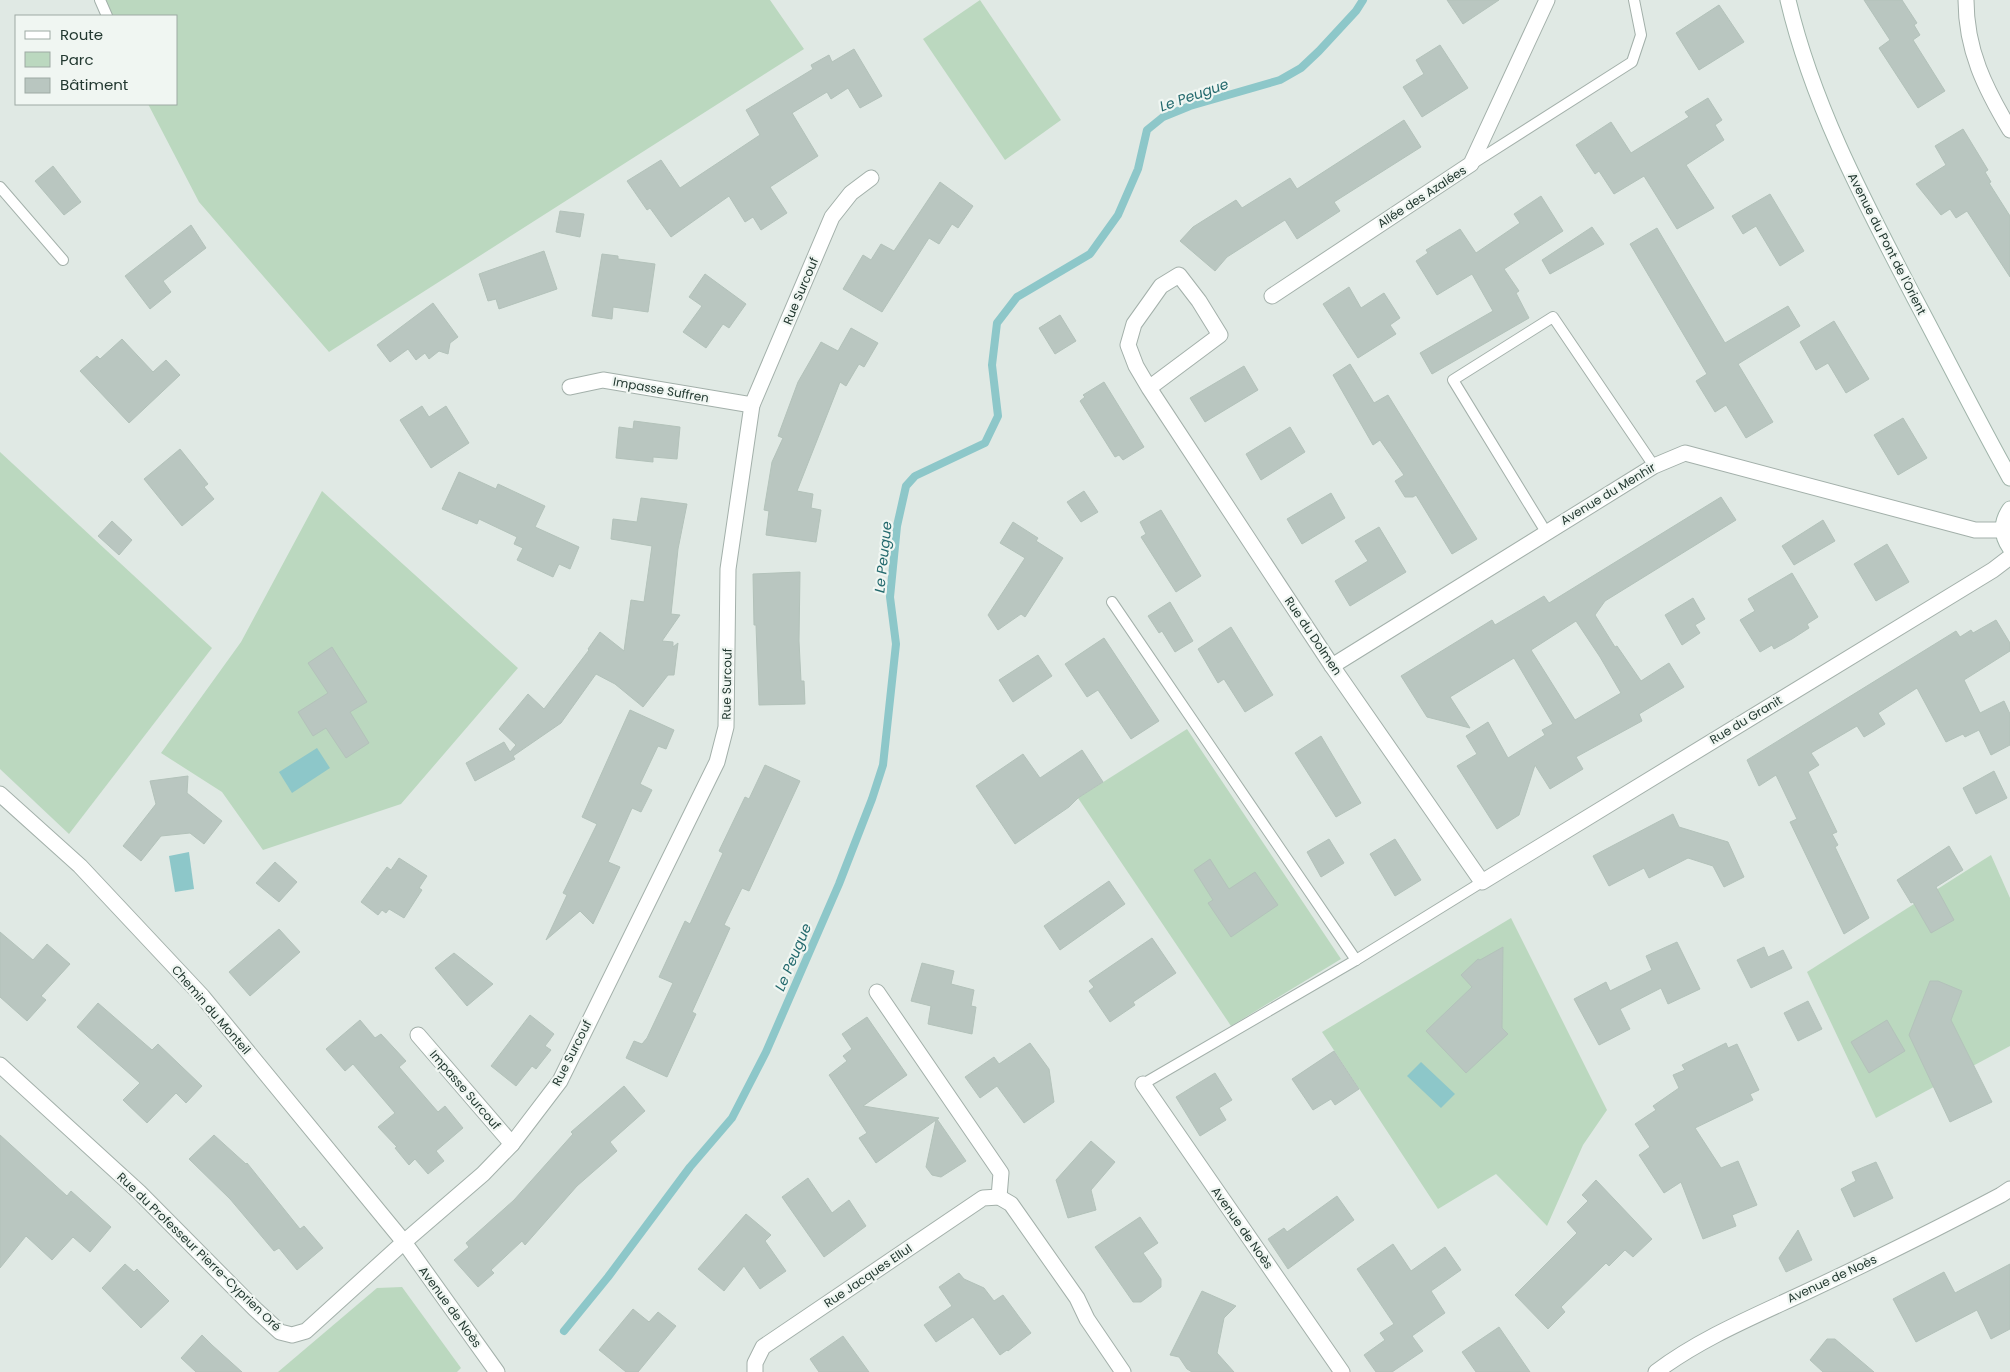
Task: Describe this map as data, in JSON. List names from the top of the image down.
{
  "streets": {
    "street": [
      "Allée des Azalées",
      "Avenue du Pont de l'Orient",
      "Rue Surcouf",
      "Impasse Suffren",
      "Avenue du Menhir",
      "Rue du Dolmen",
      "Rue du Granit",
      "Chemin du Monteil",
      "Impasse Surcouf",
      "Avenue de Noès",
      "Rue du Professeur Pierre-Cyprien Oré",
      "Rue Jacques Ellul"
    ]
  },
  "crossings": [
    ["Rue Surcouf", "Impasse Suffren"],
    ["Rue Surcouf", "Chemin du Monteil"],
    ["Rue Surcouf", "Impasse Surcouf"],
    ["Rue Surcouf", "Avenue de Noès"],
    ["Rue Surcouf", "Rue du Professeur Pierre-Cyprien Oré"],
    ["Avenue du Menhir", "Rue du Dolmen"],
    ["Rue du Dolmen", "Rue du Granit"],
    ["Chemin du Monteil", "Avenue de Noès"],
    ["Chemin du Monteil", "Rue du Professeur Pierre-Cyprien Oré"],
    ["Avenue de Noès", "Rue du Professeur Pierre-Cyprien Oré"]
  ],
  "water": ["Le Peugue"],
  "legend": ["Route", "Parc", "Bâtiment"]
}
